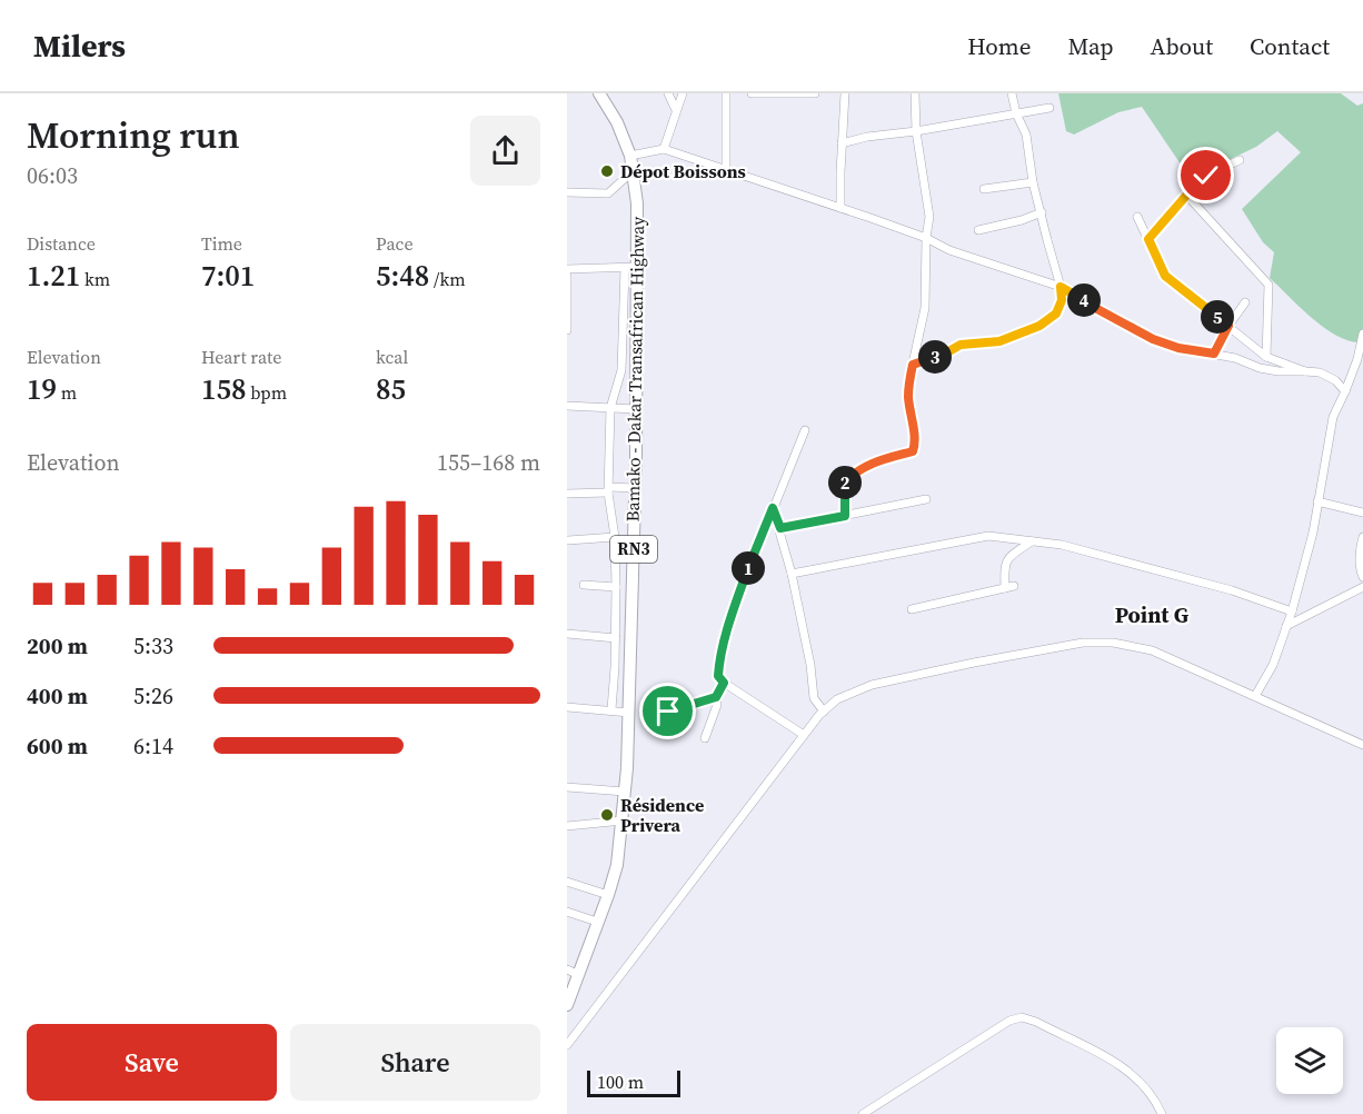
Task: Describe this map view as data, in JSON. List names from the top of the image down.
{
  "streets": {
    "highway": ["Bamako - Dakar Transafrican Highway", "RN3"]
  },
  "districts": ["Point G"],
  "places": ["Dépot Boissons", "Résidence Privera"],
  "scale_bar": "100 m",
  "page": {
    "header": "Milers",
    "nav": [
      "Home",
      "Map",
      "About",
      "Contact"
    ],
    "heading": ["Morning run", "06:03"],
    "stats": [
      ["Distance", "1.21 km"],
      ["Time", "7:01"],
      ["Pace", "5:48 /km"],
      ["Elevation", "19 m"],
      ["Heart rate", "158 bpm"],
      ["kcal", "85"]
    ],
    "pins": [
      "4",
      "5",
      "3",
      "2",
      "1"
    ],
    "chart": ["Elevation", "155–168 m"],
    "list": [
      {
        "name": "200 m",
        "note": "5:33"
      },
      {
        "name": "400 m",
        "note": "5:26"
      },
      {
        "name": "600 m",
        "note": "6:14"
      }
    ],
    "buttons": ["Save", "Share"],
    "scale": "100 m"
  }
}
